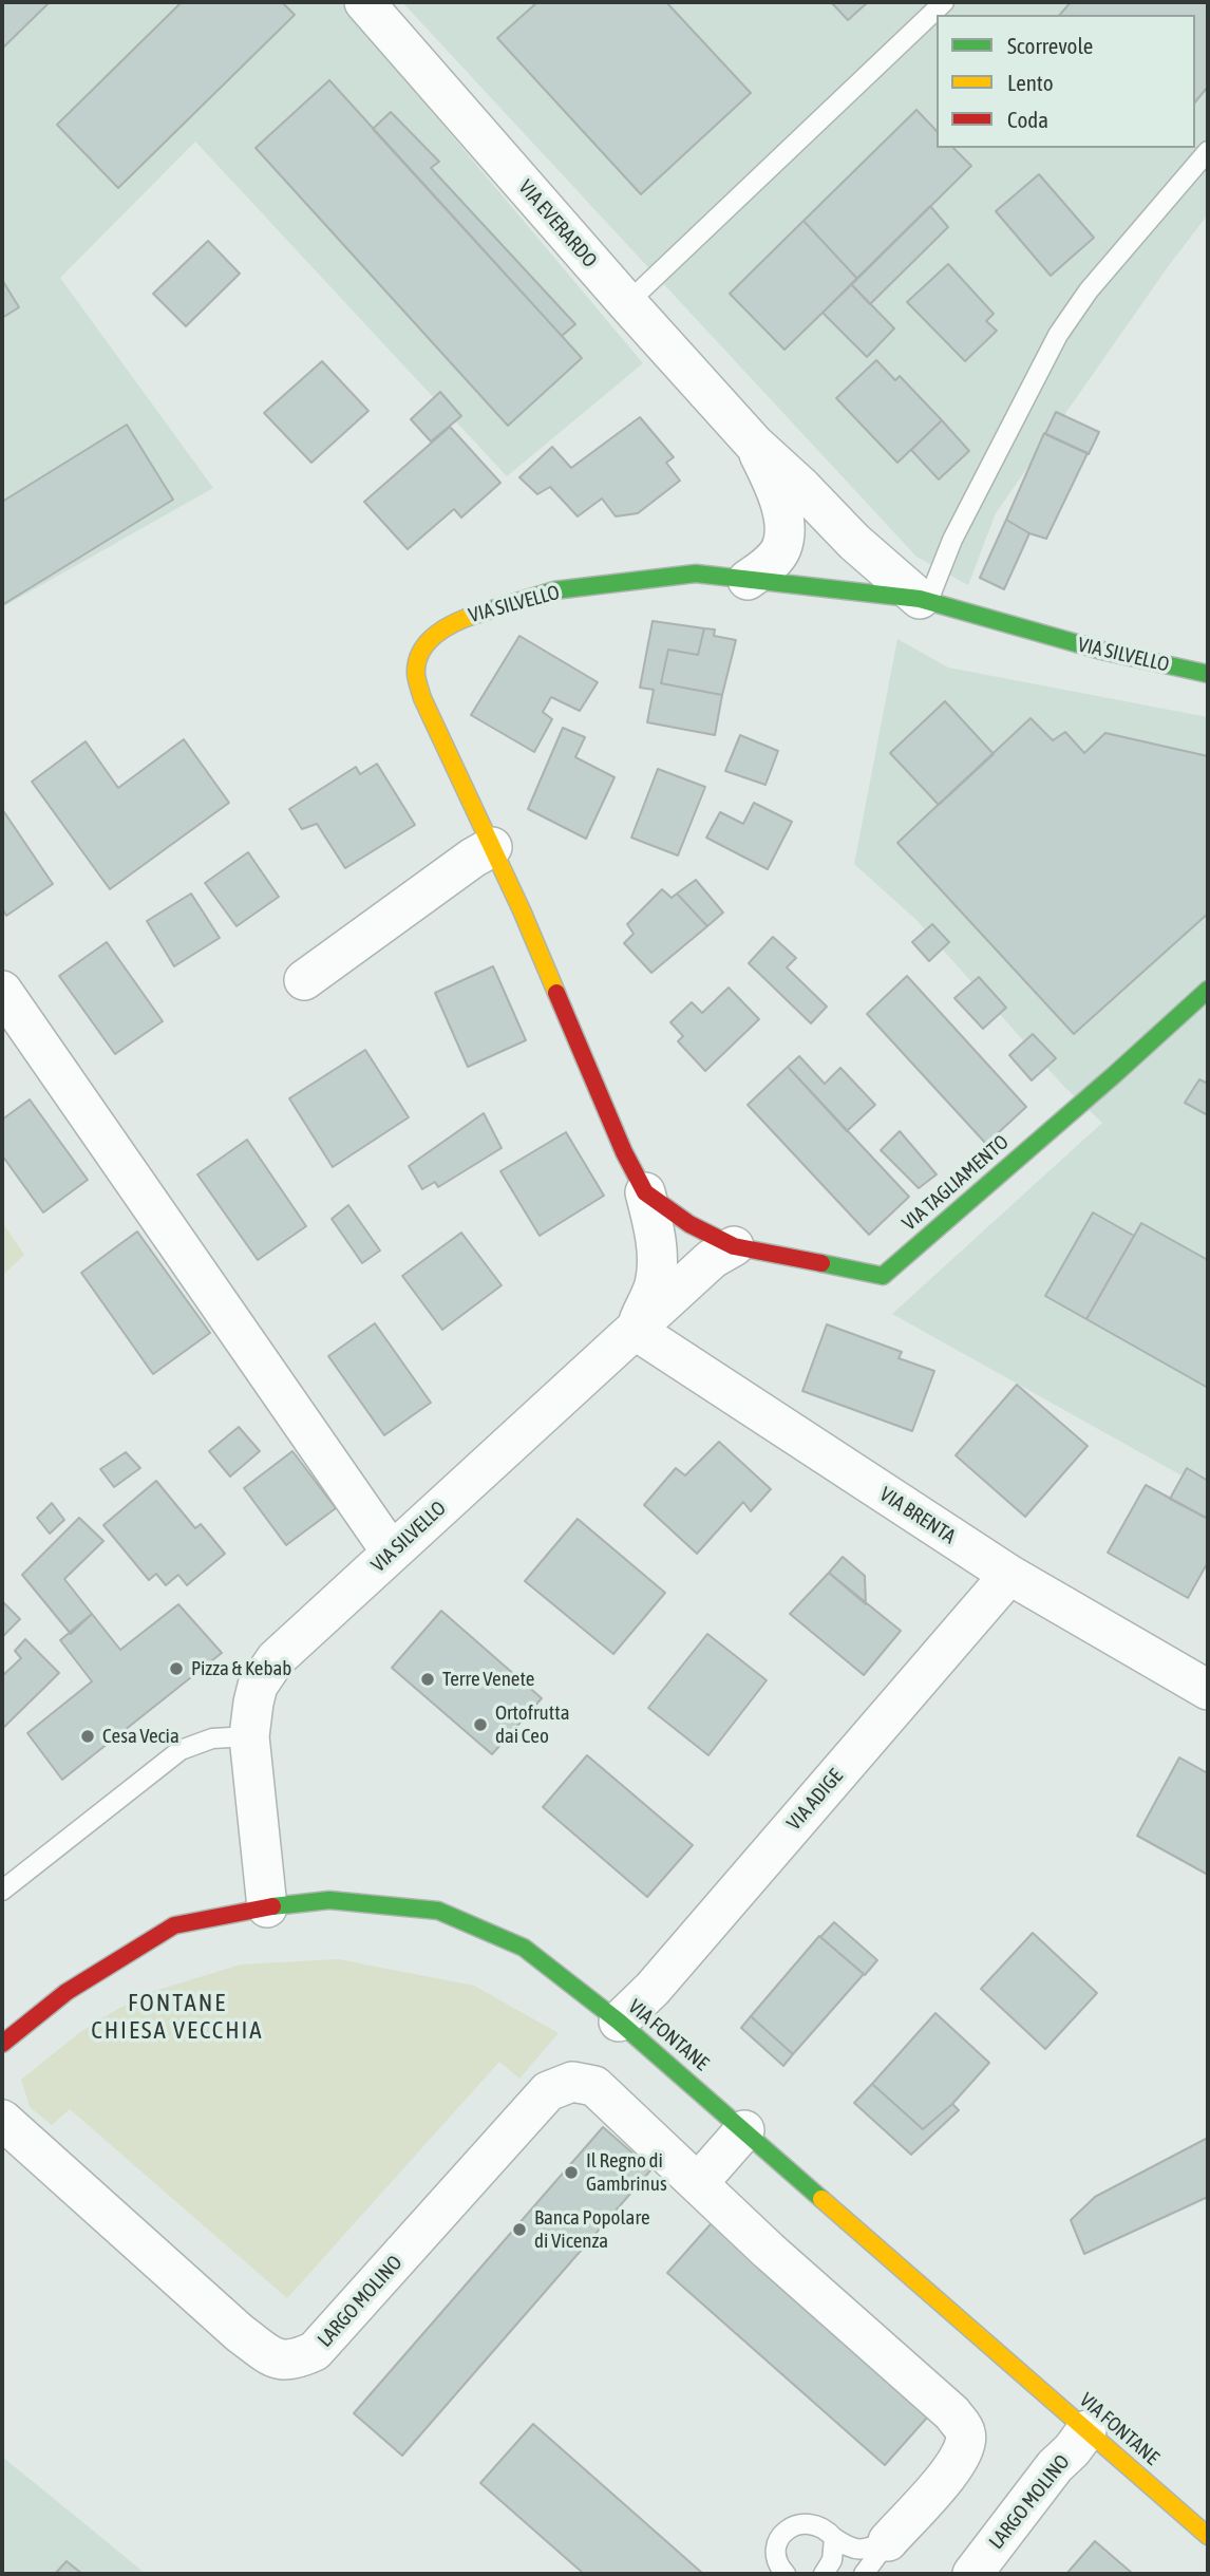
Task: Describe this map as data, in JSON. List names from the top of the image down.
{
  "streets": {
    "street": [
      "VIA EVERARDO",
      "VIA SILVELLO",
      "VIA TAGLIAMENTO",
      "VIA BRENTA",
      "VIA ADIGE",
      "VIA FONTANE",
      "LARGO MOLINO"
    ]
  },
  "crossings": [
    ["VIA EVERARDO", "VIA SILVELLO"],
    ["VIA SILVELLO", "VIA TAGLIAMENTO"],
    ["VIA SILVELLO", "VIA BRENTA"],
    ["VIA SILVELLO", "VIA FONTANE"],
    ["VIA BRENTA", "VIA ADIGE"],
    ["VIA ADIGE", "VIA FONTANE"],
    ["VIA FONTANE", "LARGO MOLINO"]
  ],
  "districts": ["FONTANE CHIESA VECCHIA"],
  "places": [
    "Pizza & Kebab",
    "Terre Venete",
    "Ortofrutta dai Ceo",
    "Cesa Vecia",
    "Il Regno di Gambrinus",
    "Banca Popolare di Vicenza"
  ],
  "legend": ["Scorrevole", "Lento", "Coda"]
}
